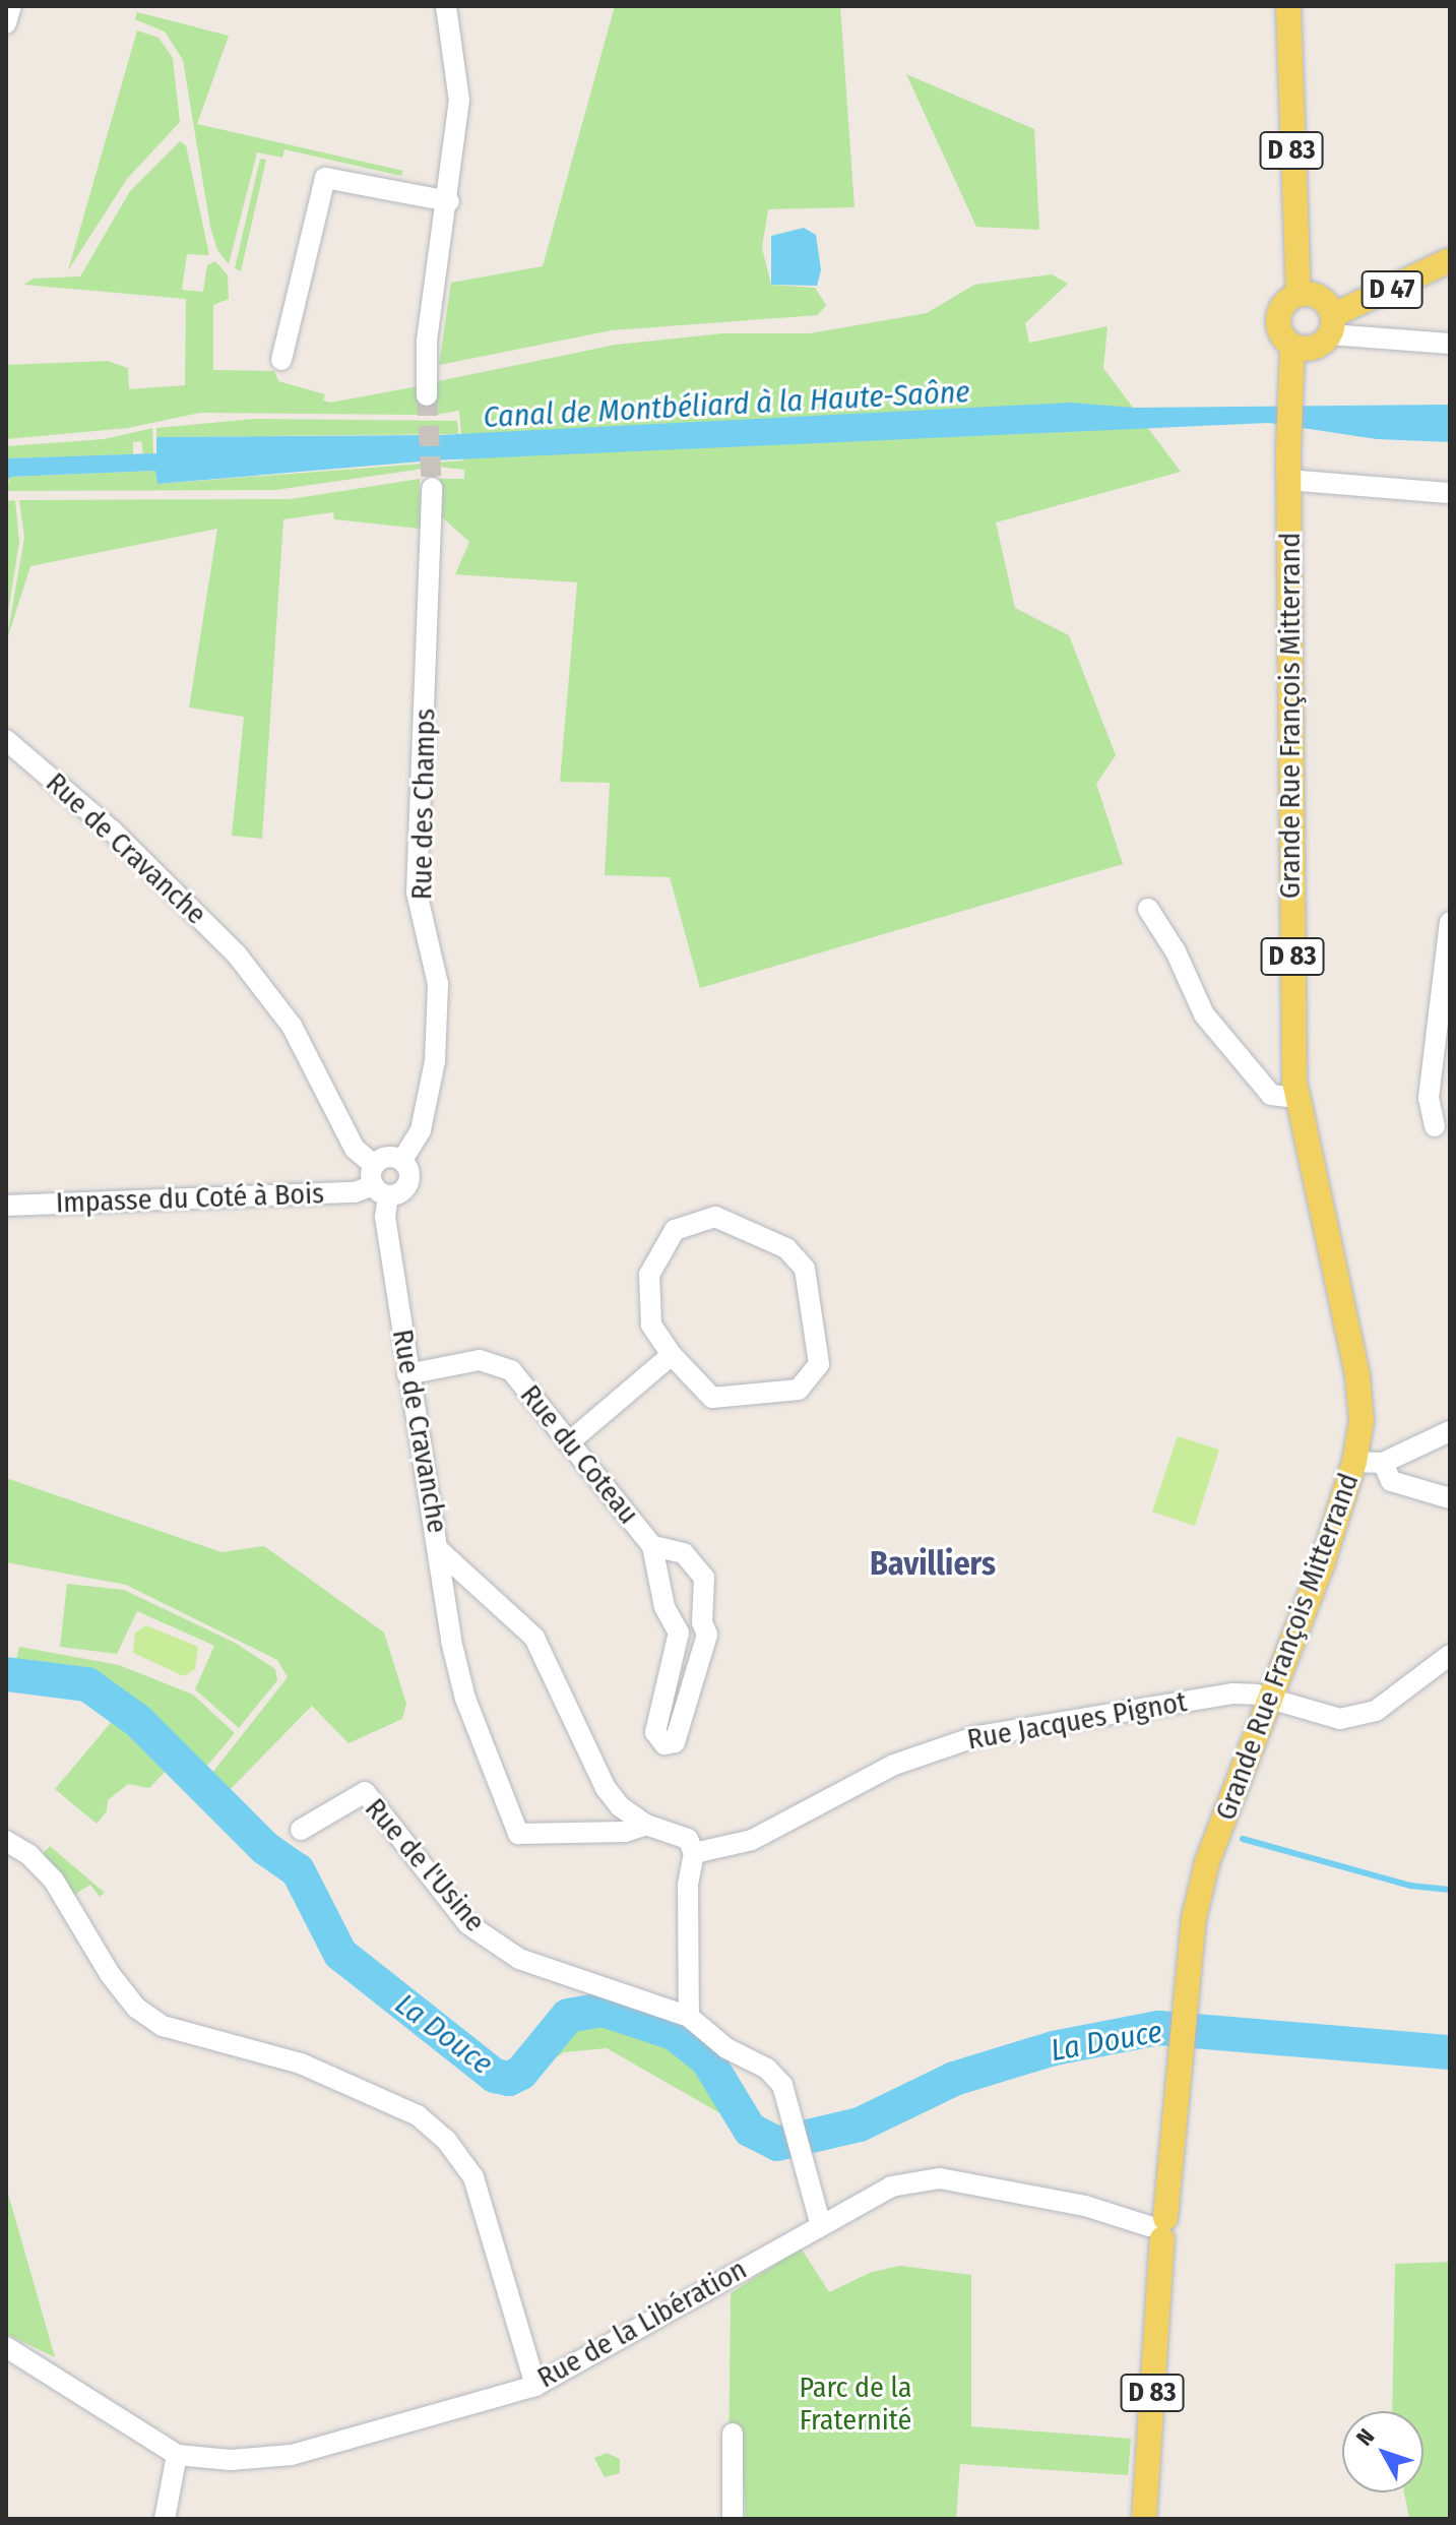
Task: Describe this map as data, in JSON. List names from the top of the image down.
{
  "streets": {
    "main road": ["D 83", "D 47", "Grande Rue François Mitterrand"],
    "street": [
      "Rue des Champs",
      "Rue de Cravanche",
      "Impasse du Coté à Bois",
      "Rue du Coteau",
      "Rue Jacques Pignot",
      "Rue de l'Usine",
      "Rue de la Libération"
    ]
  },
  "crossings": [
    ["D 83", "D 47"],
    ["D 83", "Grande Rue François Mitterrand"],
    ["D 47", "Grande Rue François Mitterrand"],
    ["Grande Rue François Mitterrand", "Rue Jacques Pignot"],
    ["Grande Rue François Mitterrand", "Rue de la Libération"],
    ["Rue des Champs", "Rue de Cravanche"],
    ["Rue des Champs", "Impasse du Coté à Bois"],
    ["Rue de Cravanche", "Impasse du Coté à Bois"],
    ["Rue de Cravanche", "Rue du Coteau"],
    ["Rue de Cravanche", "Rue Jacques Pignot"]
  ],
  "districts": ["Bavilliers"],
  "water": ["Canal de Montbéliard à la Haute-Saône", "La Douce"],
  "parks": ["Parc de la Fraternité"],
  "north": "top left"
}
